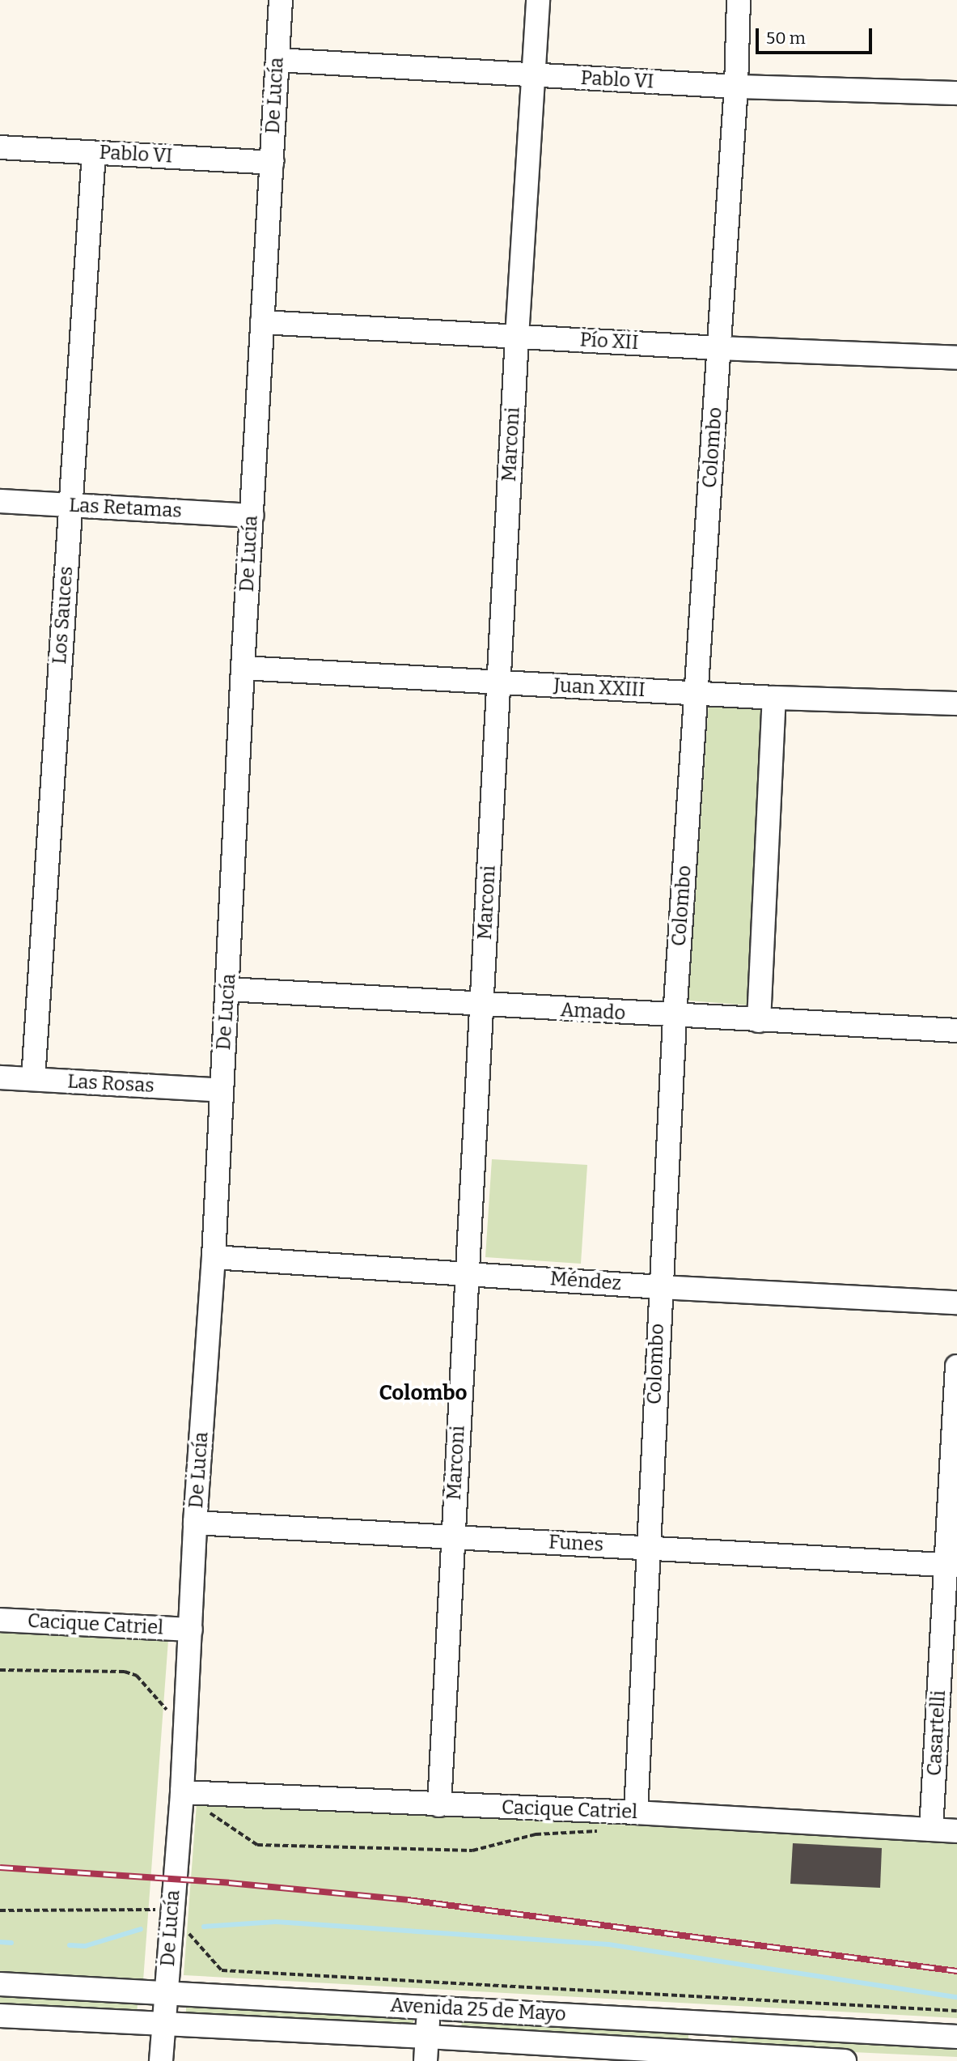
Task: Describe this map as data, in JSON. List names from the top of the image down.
{
  "streets": {
    "street": [
      "Pablo VI",
      "De Lucía",
      "Pío XII",
      "Marconi",
      "Colombo",
      "Las Retamas",
      "Los Sauces",
      "Juan XXIII",
      "Amado",
      "Las Rosas",
      "Méndez",
      "Funes",
      "Cacique Catriel",
      "Casartelli",
      "Avenida 25 de Mayo"
    ]
  },
  "crossings": [
    ["Pablo VI", "De Lucía"],
    ["Pablo VI", "Marconi"],
    ["Pablo VI", "Colombo"],
    ["Pablo VI", "Los Sauces"],
    ["De Lucía", "Pío XII"],
    ["De Lucía", "Las Retamas"],
    ["De Lucía", "Juan XXIII"],
    ["De Lucía", "Amado"],
    ["De Lucía", "Las Rosas"],
    ["De Lucía", "Méndez"],
    ["De Lucía", "Funes"],
    ["De Lucía", "Cacique Catriel"],
    ["De Lucía", "Avenida 25 de Mayo"],
    ["Pío XII", "Marconi"],
    ["Pío XII", "Colombo"],
    ["Marconi", "Juan XXIII"],
    ["Marconi", "Amado"],
    ["Marconi", "Méndez"],
    ["Marconi", "Funes"],
    ["Marconi", "Cacique Catriel"],
    ["Colombo", "Juan XXIII"],
    ["Colombo", "Amado"],
    ["Colombo", "Méndez"],
    ["Colombo", "Funes"],
    ["Colombo", "Cacique Catriel"],
    ["Las Retamas", "Los Sauces"],
    ["Los Sauces", "Las Rosas"],
    ["Funes", "Casartelli"],
    ["Cacique Catriel", "Casartelli"]
  ],
  "districts": ["Colombo"],
  "scale_bar": "50 m"
}
